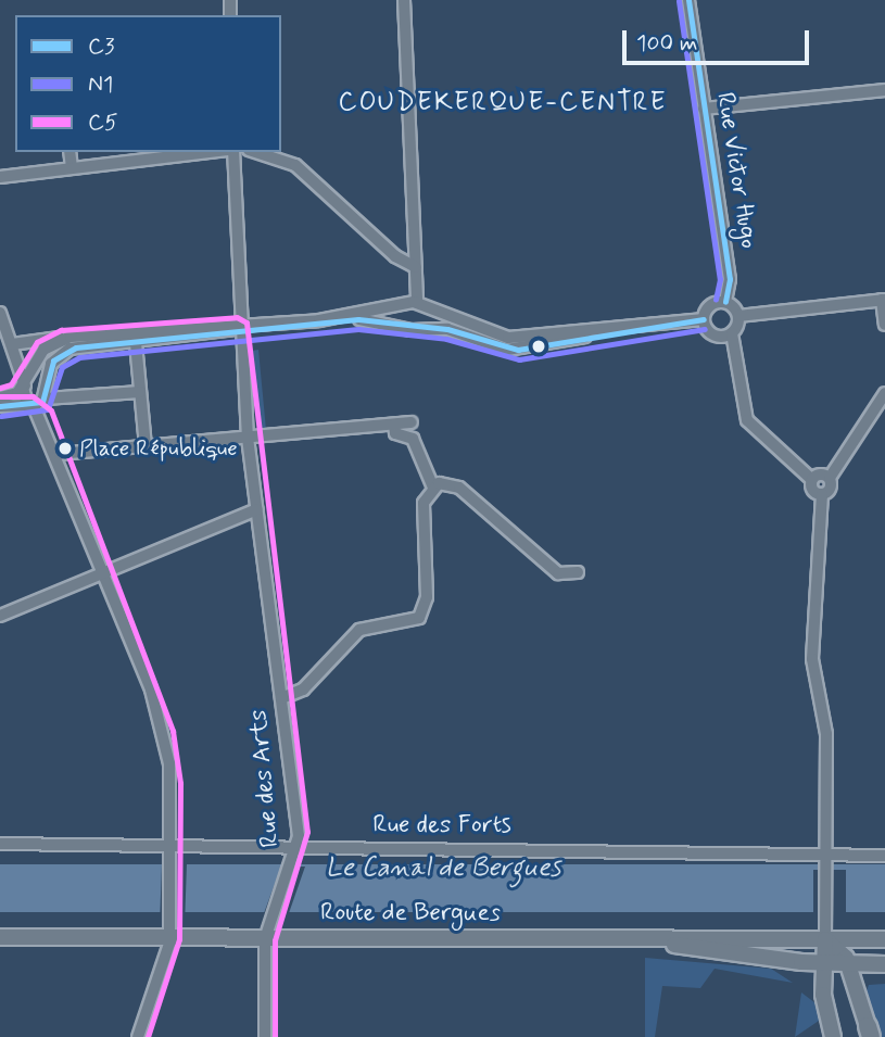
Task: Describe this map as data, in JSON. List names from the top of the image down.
{
  "streets": {
    "main road": ["Route de Bergues"],
    "street": ["Rue Victor Hugo", "Rue des Arts", "Rue des Forts"]
  },
  "crossings": [
    ["Rue des Arts", "Rue des Forts"],
    ["Rue des Arts", "Route de Bergues"]
  ],
  "districts": ["COUDEKERQUE-CENTRE"],
  "water": ["Le Canal de Bergues"],
  "places": ["Place République"],
  "lines": ["transit line C3", "transit line N1", "transit line C5"],
  "legend": ["C3", "N1", "C5"],
  "scale_bar": "100 m"
}
